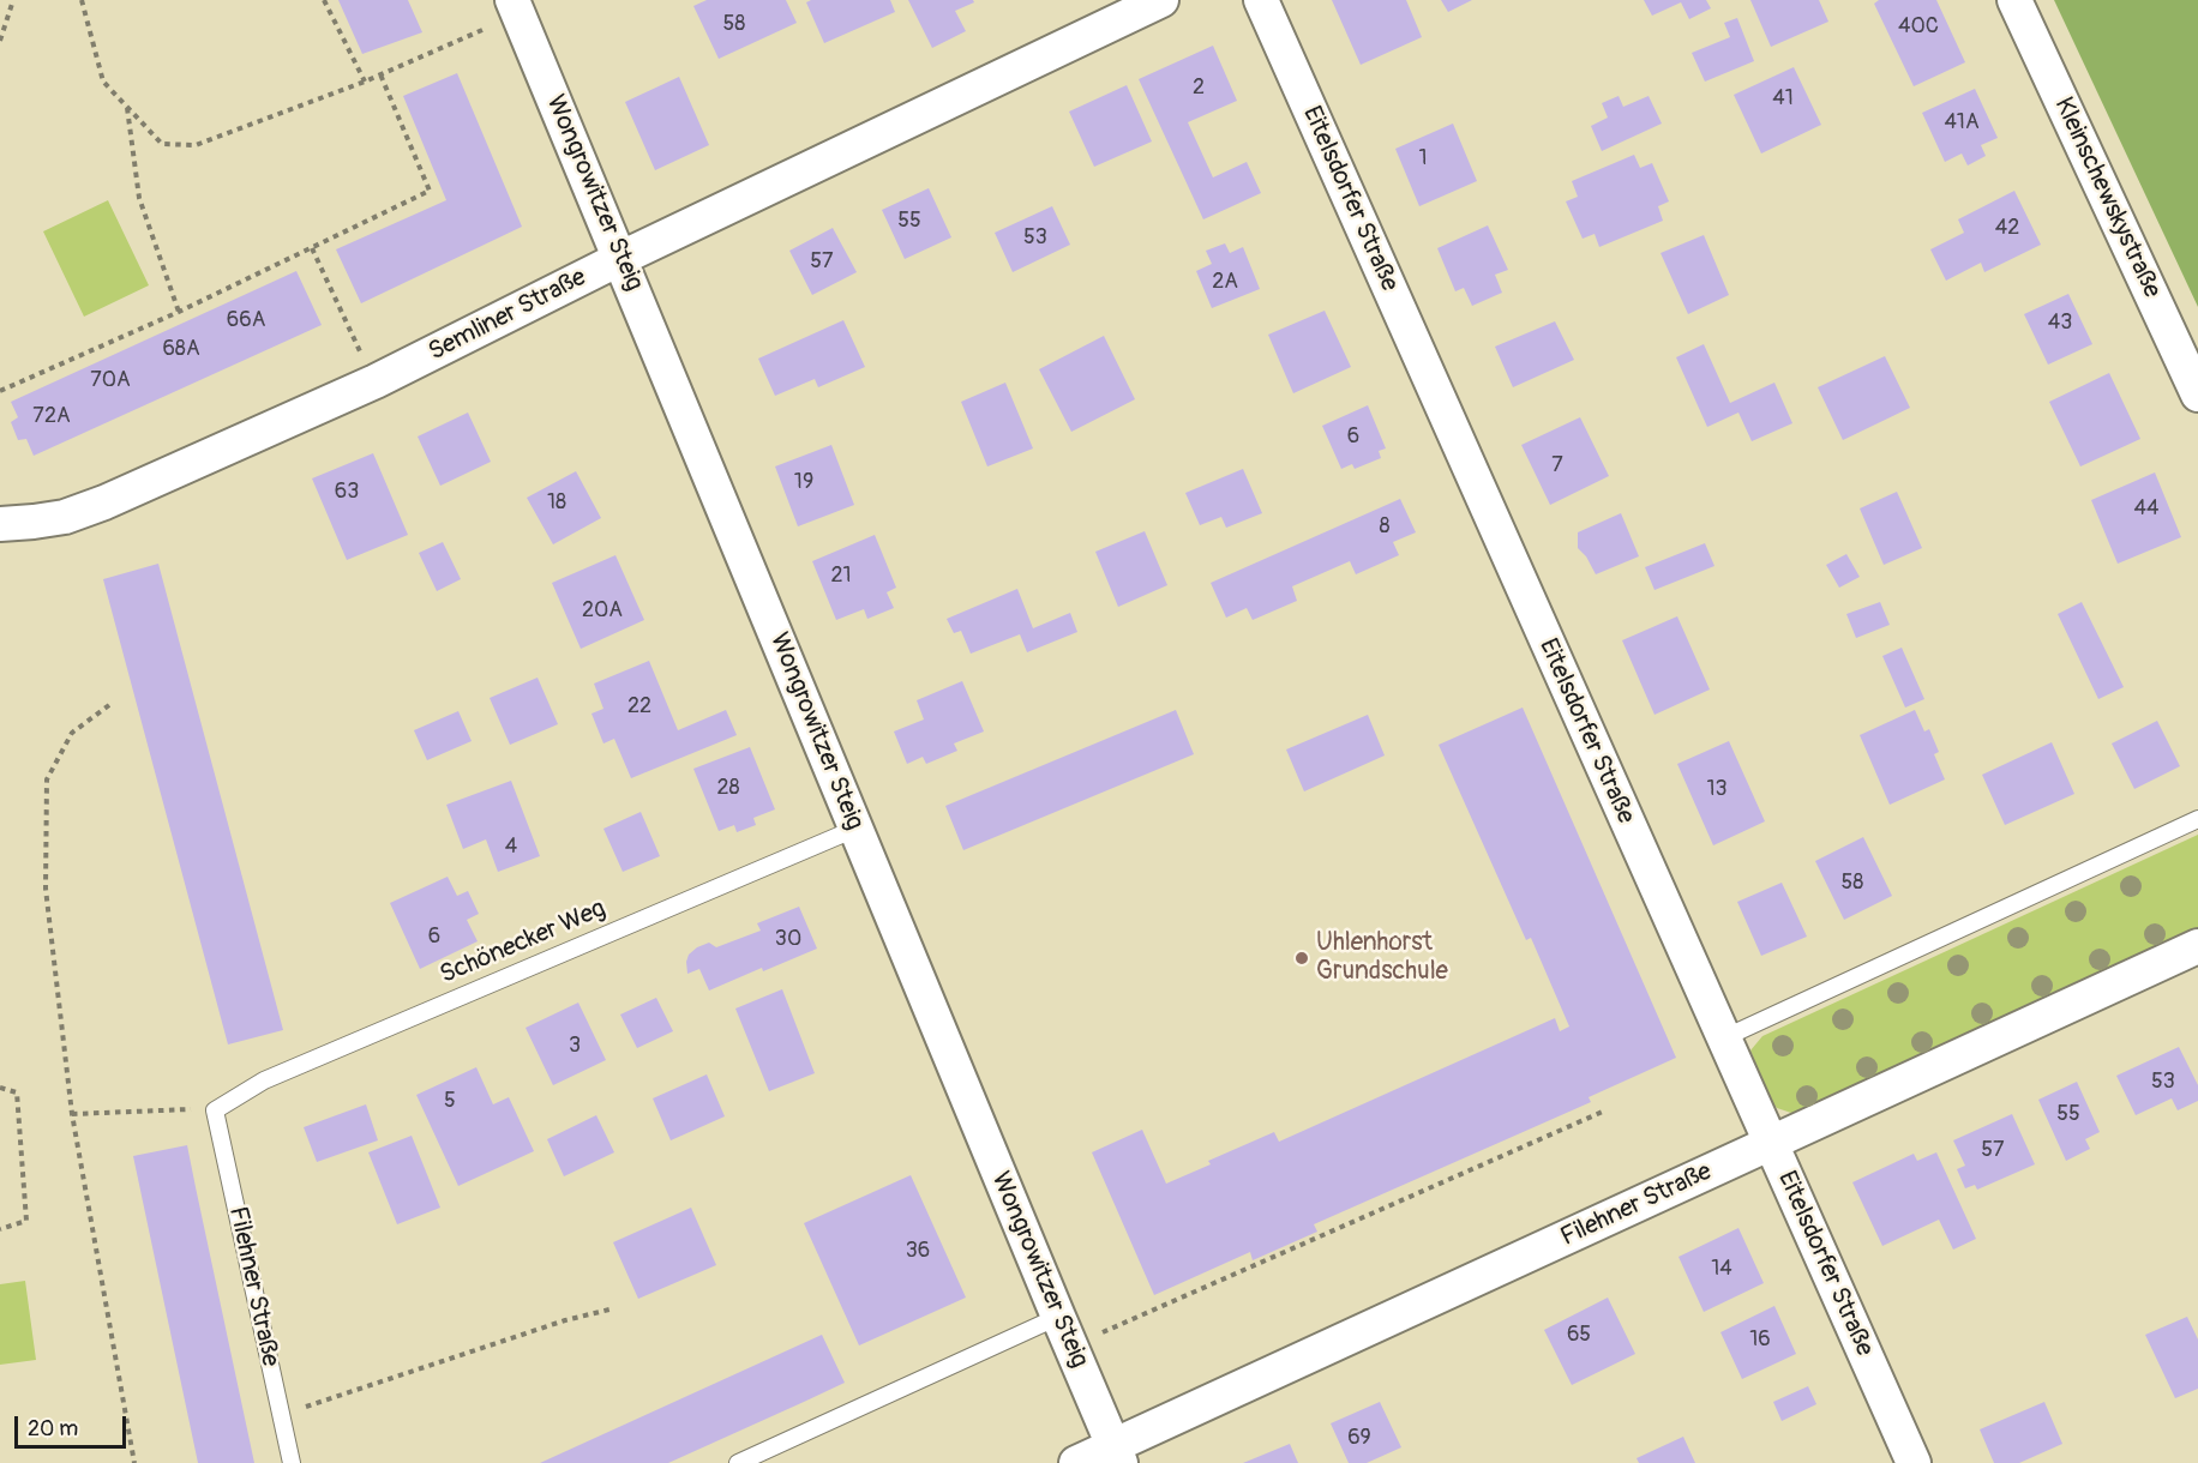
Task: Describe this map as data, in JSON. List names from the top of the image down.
{
  "streets": {
    "street": [
      "Wongrowitzer Steig",
      "Kleinschewskystraße",
      "Eitelsdorfer Straße",
      "Semliner Straße",
      "Filehner Straße"
    ],
    "lane": ["Schönecker Weg"]
  },
  "crossings": [
    ["Wongrowitzer Steig", "Semliner Straße"],
    ["Wongrowitzer Steig", "Schönecker Weg"],
    ["Wongrowitzer Steig", "Filehner Straße"],
    ["Eitelsdorfer Straße", "Filehner Straße"],
    ["Schönecker Weg", "Filehner Straße"]
  ],
  "places": ["Uhlenhorst Grundschule"],
  "house_numbers": [
    "58",
    "40C",
    "2",
    "41",
    "41A",
    "1",
    "55",
    "42",
    "53",
    "57",
    "2A",
    "66A",
    "43",
    "68A",
    "70A",
    "72A",
    "6",
    "7",
    "19",
    "63",
    "18",
    "44",
    "8",
    "21",
    "20A",
    "22",
    "28",
    "13",
    "4",
    "58",
    "6",
    "30",
    "3",
    "53",
    "5",
    "55",
    "57",
    "36",
    "14",
    "65",
    "16",
    "69"
  ],
  "scale_bar": "20 m"
}
